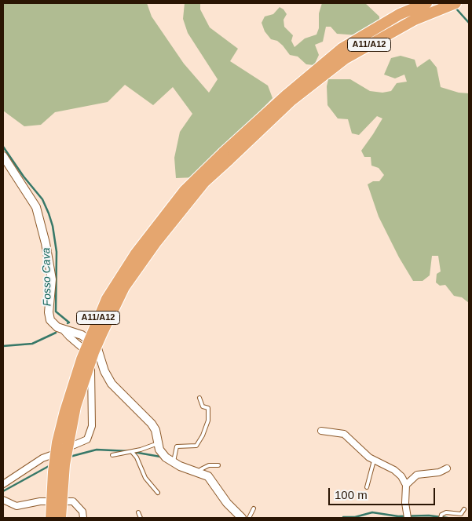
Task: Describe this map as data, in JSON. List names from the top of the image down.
{
  "streets": {
    "highway": ["A11/A12"]
  },
  "water": ["Fosso Cava"],
  "scale_bar": "100 m"
}
